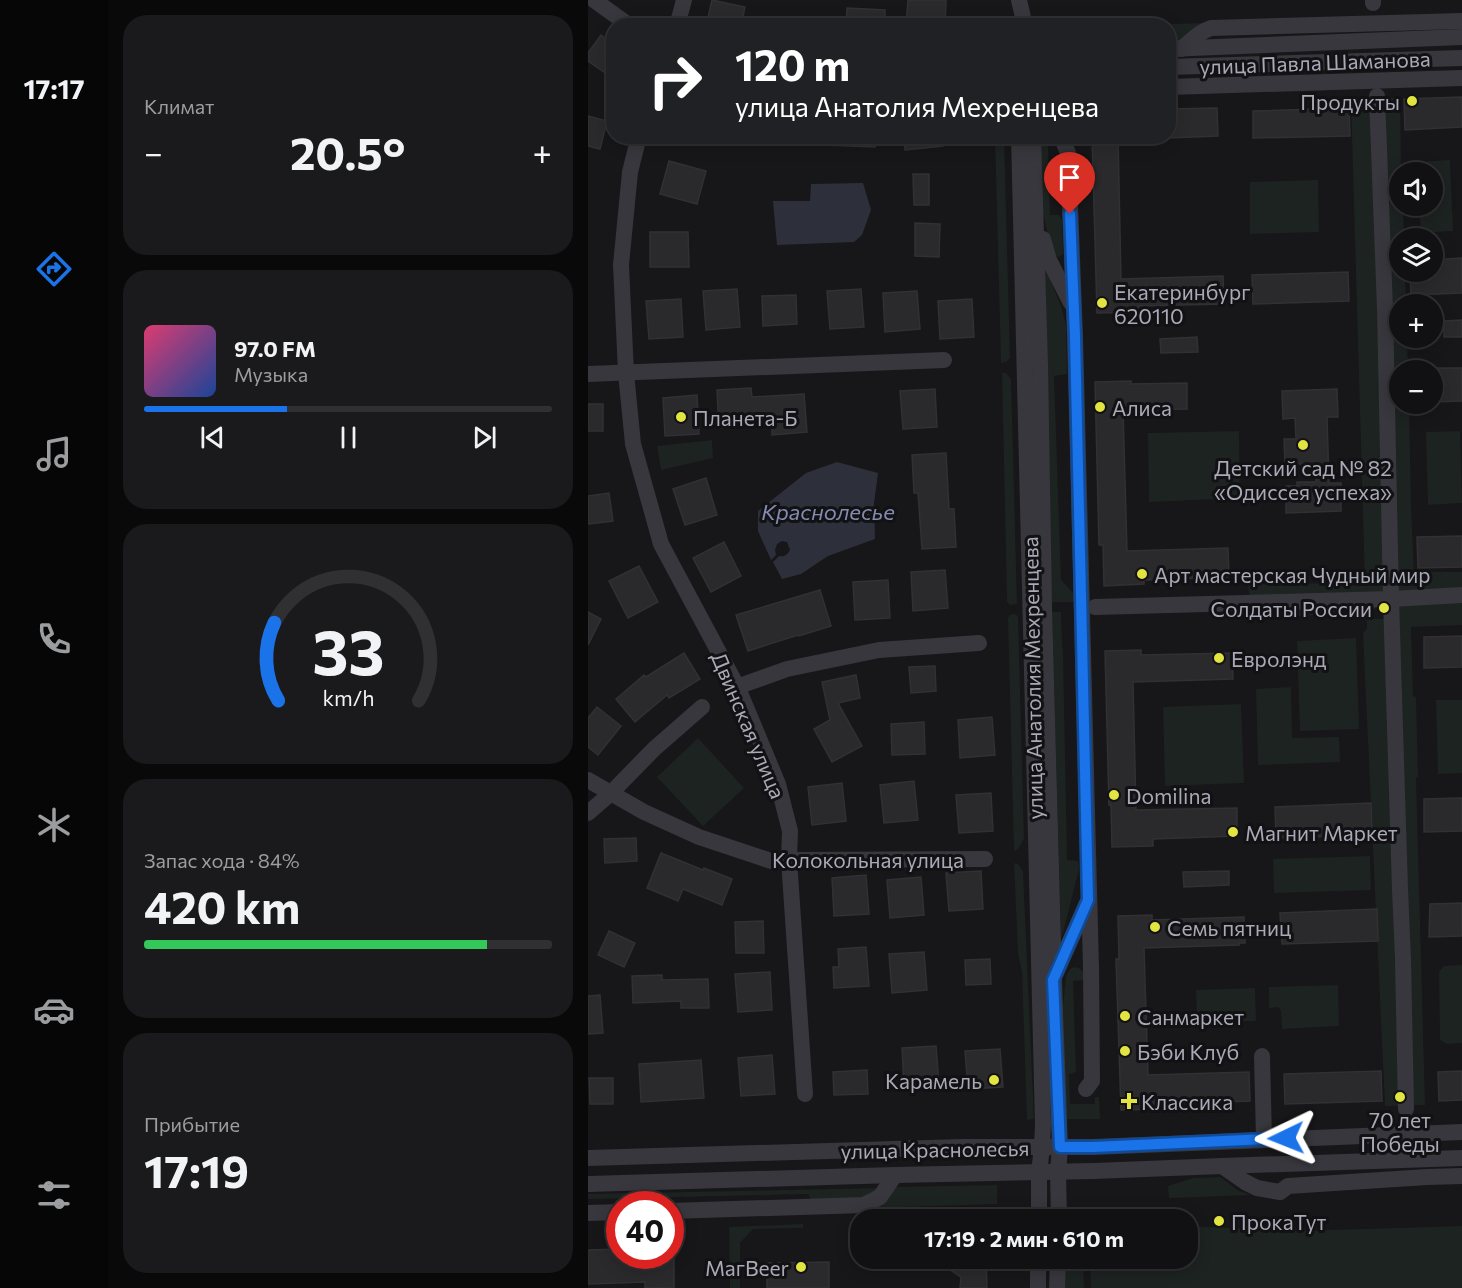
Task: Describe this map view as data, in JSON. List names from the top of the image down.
{
  "streets": {
    "street": [
      "улица Павла Шаманова",
      "улица Анатолия Мехренцева",
      "Двинская улица",
      "Колокольная улица",
      "улица Краснолесья"
    ]
  },
  "crossings": [
    ["улица Анатолия Мехренцева", "улица Краснолесья"],
    ["Двинская улица", "Колокольная улица"]
  ],
  "water": ["Краснолесье"],
  "places": {
    "other": [
      "Продукты",
      "Екатеринбург 620110",
      "Алиса",
      "Планета-Б",
      "Детский сад № 82 «Одиссея успеха»",
      "Арт мастерская Чудный мир",
      "Солдаты России",
      "Евролэнд",
      "Domilina",
      "Магнит Маркет",
      "Семь пятниц",
      "Санмаркет",
      "Бэби Клуб",
      "Карамель",
      "70 лет Победы",
      "ПрокаТут",
      "МагBeer"
    ],
    "health": ["Классика"]
  },
  "page": {
    "tabs": "17:17",
    "tile": [
      "Климат",
      ["Запас хода · 84%", "420 km"],
      ["Прибытие", "17:19"]
    ],
    "turn": ["120 m", "улица Анатолия Мехренцева"],
    "heat": ["−", "20.5°", "+"],
    "map_buttons": ["+", "−"],
    "song": ["97.0 FM", "Музыка"],
    "limit": "40",
    "trip": "17:19 · 2 мин · 610 m",
    "gauge": ["33", "km/h"]
  }
}
